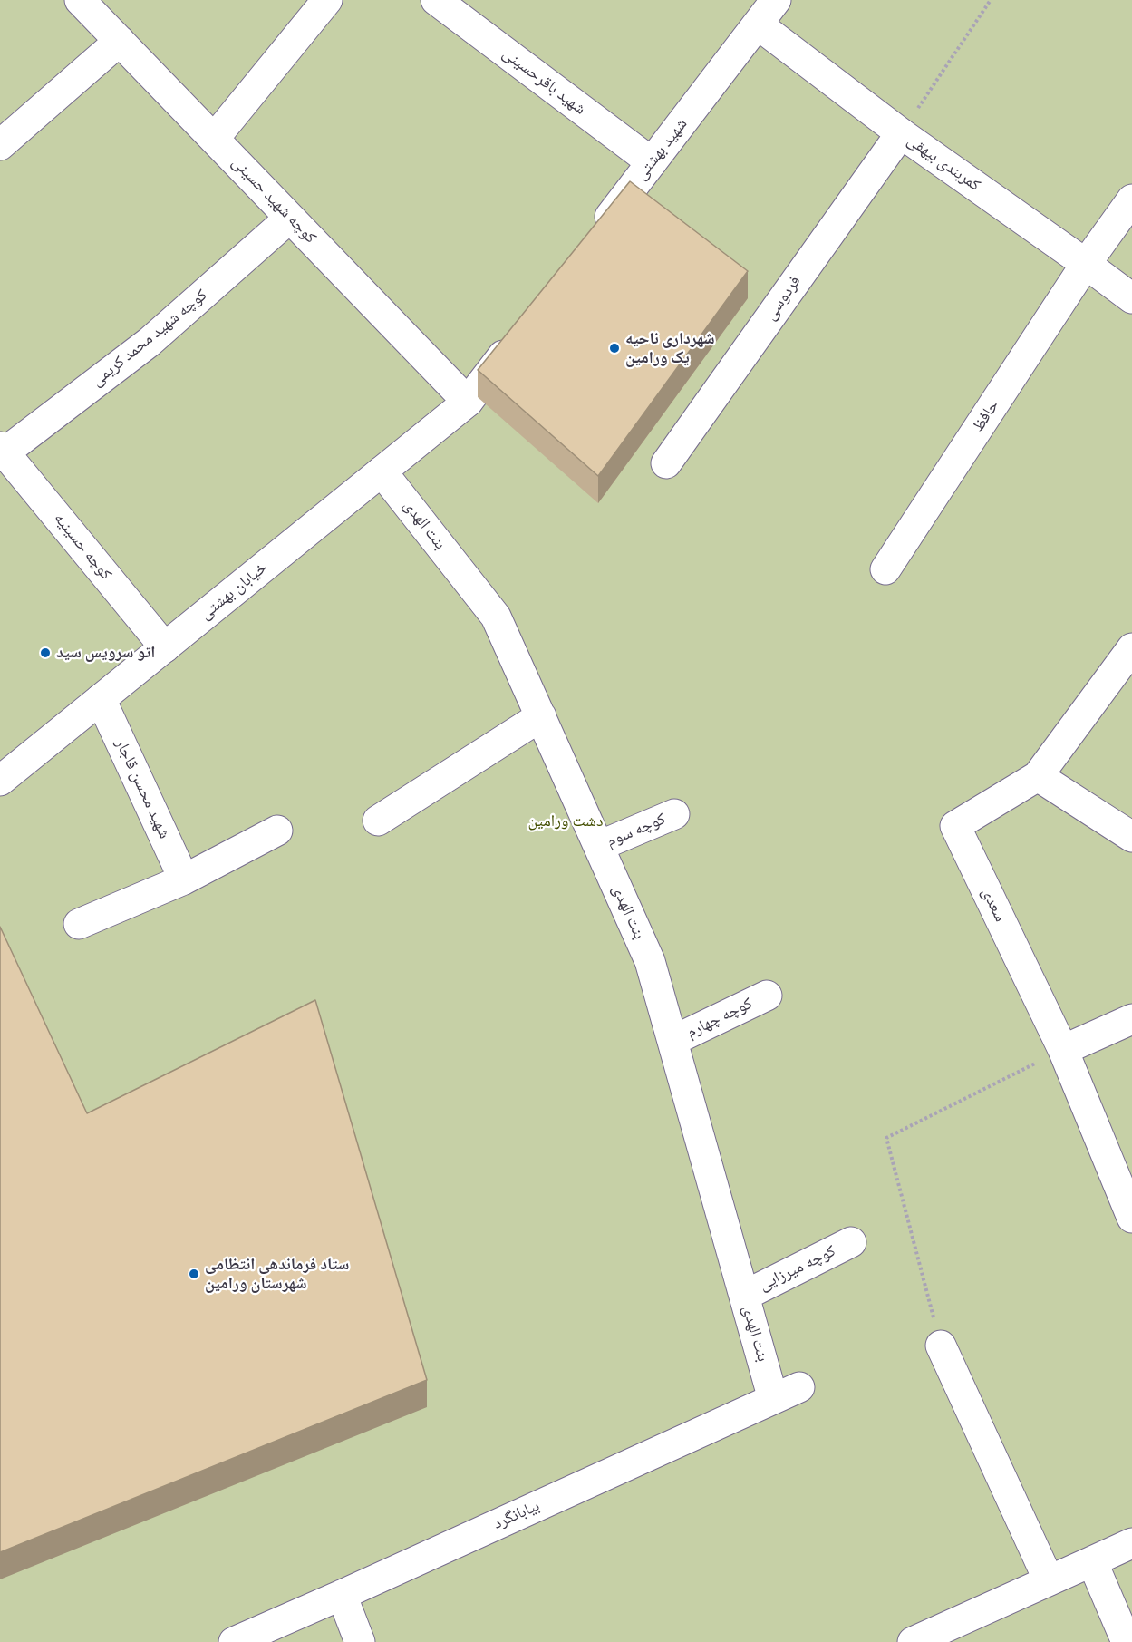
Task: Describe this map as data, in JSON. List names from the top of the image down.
{
  "streets": {
    "street": [
      "شهید باقرحسینی",
      "شهید بهشتی",
      "کمربندی بیهقی",
      "کوچه شهید حسینی",
      "فردوسی",
      "کوچه شهید محمد کریمی",
      "حافظ",
      "بنت الهدی",
      "کوچه حسینیه",
      "خیابان بهشتی",
      "شهید محسن قاجار",
      "کوچه سوم",
      "سعدی",
      "کوچه چهارم",
      "کوچه میرزایی",
      "بیابانگرد"
    ]
  },
  "crossings": [
    ["شهید باقرحسینی", "شهید بهشتی"],
    ["شهید بهشتی", "کمربندی بیهقی"],
    ["کمربندی بیهقی", "فردوسی"],
    ["کمربندی بیهقی", "حافظ"],
    ["کوچه شهید حسینی", "کوچه شهید محمد کریمی"],
    ["کوچه شهید حسینی", "خیابان بهشتی"],
    ["کوچه شهید محمد کریمی", "کوچه حسینیه"],
    ["بنت الهدی", "خیابان بهشتی"],
    ["بنت الهدی", "کوچه سوم"],
    ["بنت الهدی", "کوچه چهارم"],
    ["بنت الهدی", "کوچه میرزایی"],
    ["بنت الهدی", "بیابانگرد"],
    ["کوچه حسینیه", "خیابان بهشتی"],
    ["خیابان بهشتی", "شهید محسن قاجار"]
  ],
  "parks": ["دشت ورامین"],
  "places": ["شهرداری ناحیه یک ورامین", "اتو سرویس سید", "ستاد فرماندهی انتظامی شهرستان ورامین"]
}
